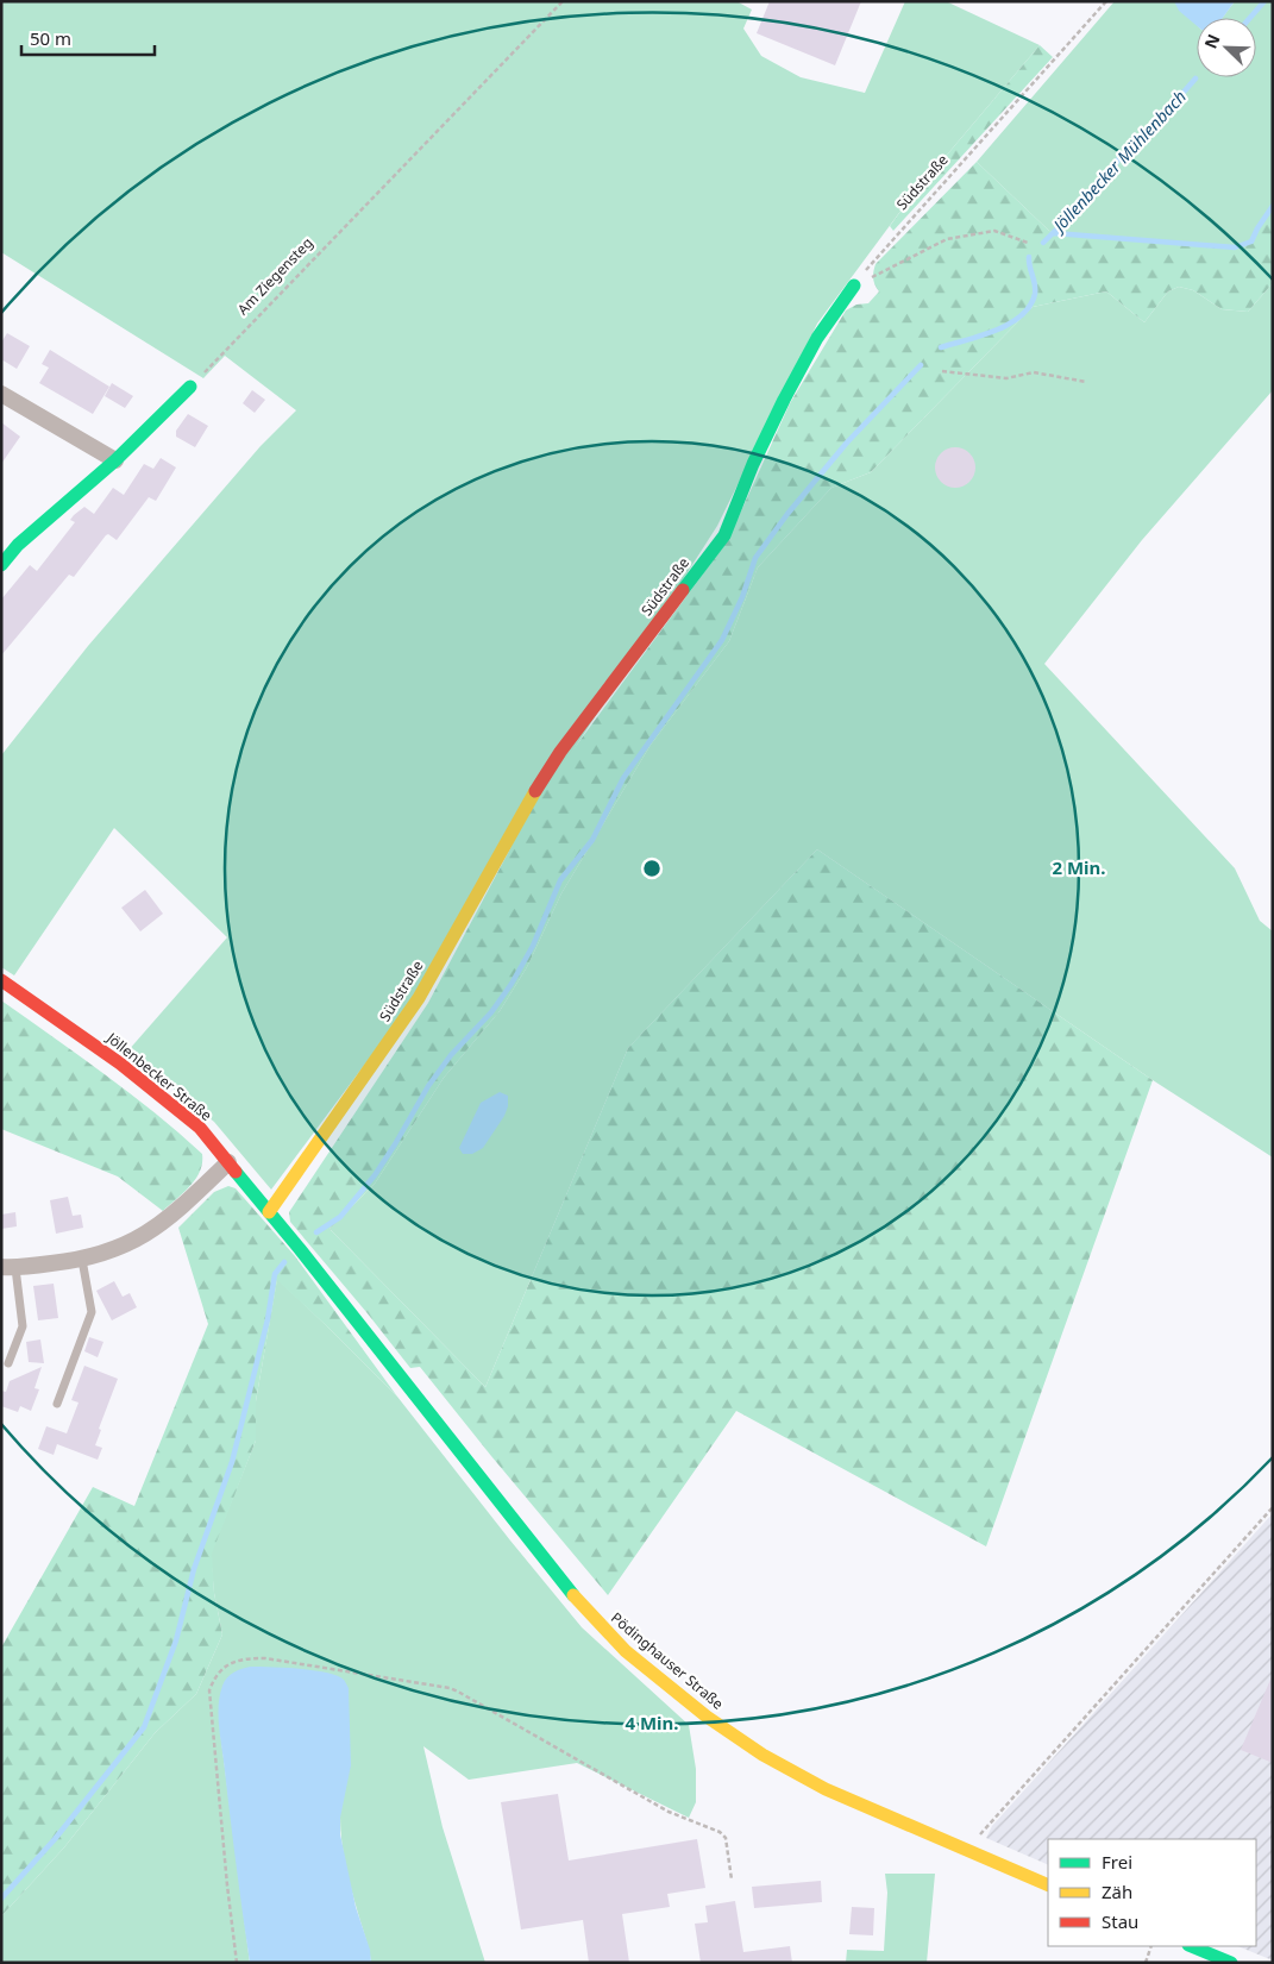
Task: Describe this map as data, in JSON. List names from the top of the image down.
{
  "streets": {
    "main road": ["Südstraße", "Jöllenbecker Straße", "Pödinghauser Straße"],
    "path": ["Am Ziegensteg"]
  },
  "crossings": [
    ["Südstraße", "Jöllenbecker Straße"],
    ["Jöllenbecker Straße", "Pödinghauser Straße"]
  ],
  "water": ["Jöllenbecker Mühlenbach"],
  "legend": ["Frei", "Zäh", "Stau"],
  "scale_bar": "50 m",
  "north": "top left",
  "rings": ["2 Min.", "4 Min."]
}
